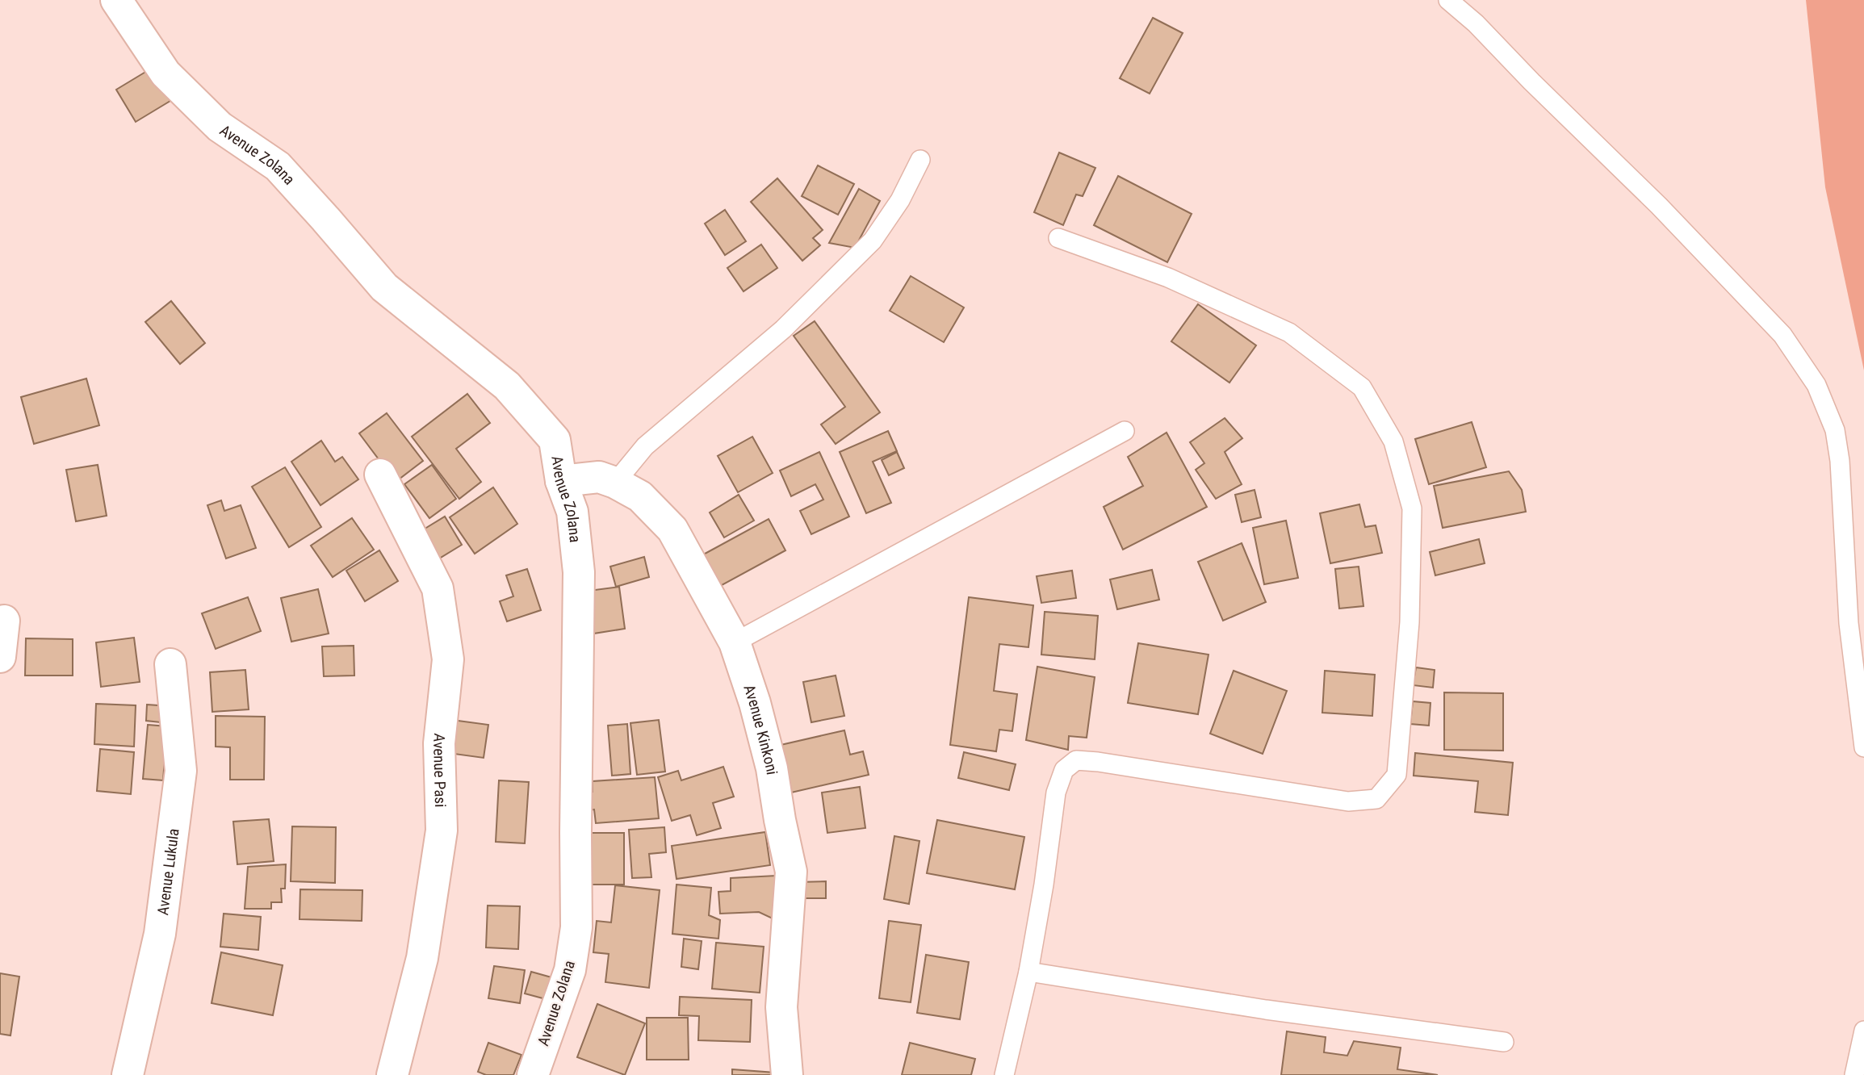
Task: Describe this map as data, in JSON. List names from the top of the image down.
{
  "streets": {
    "street": [
      "Avenue Zolana",
      "Avenue Kinkoni",
      "Avenue Pasi",
      "Avenue Lukula"
    ]
  },
  "crossings": [
    ["Avenue Zolana", "Avenue Kinkoni"]
  ]
}
